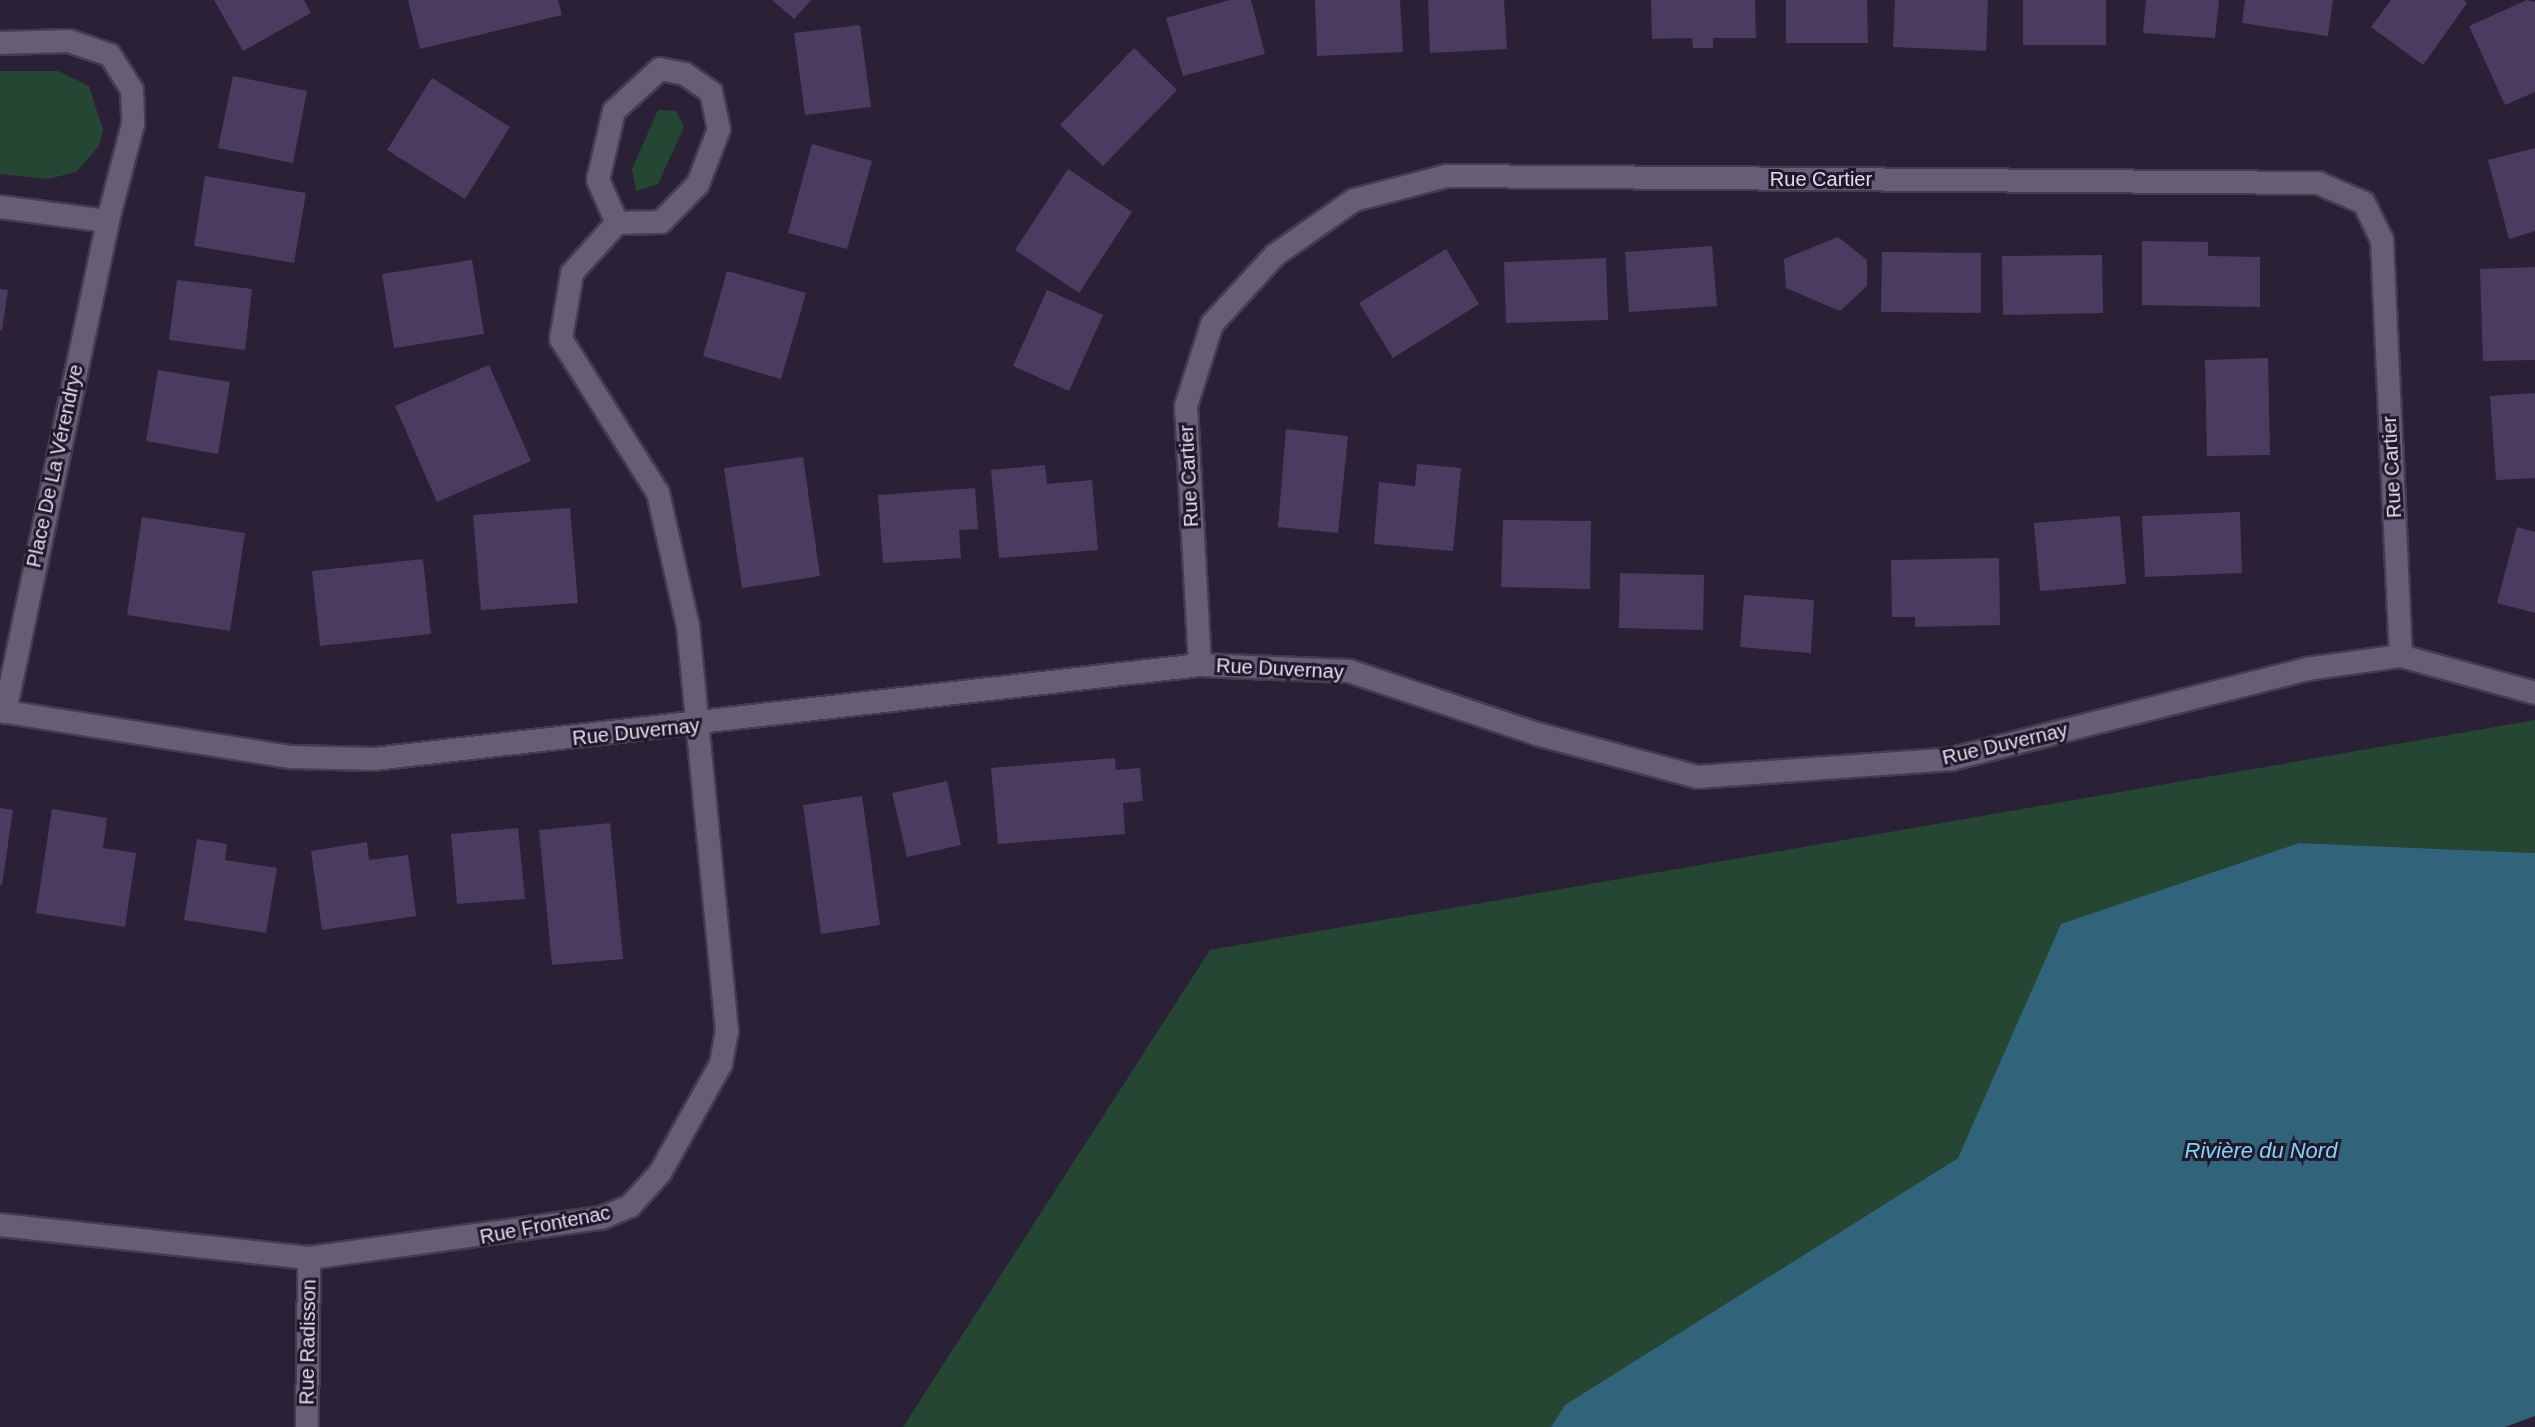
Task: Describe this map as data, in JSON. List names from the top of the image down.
{
  "streets": {
    "street": [
      "Rue Cartier",
      "Place De La Vérendrye",
      "Rue Duvernay",
      "Rue Frontenac",
      "Rue Radisson"
    ]
  },
  "crossings": [
    ["Rue Cartier", "Rue Duvernay"],
    ["Place De La Vérendrye", "Rue Duvernay"],
    ["Rue Duvernay", "Rue Frontenac"],
    ["Rue Frontenac", "Rue Radisson"]
  ],
  "water": ["Rivière du Nord"]
}
